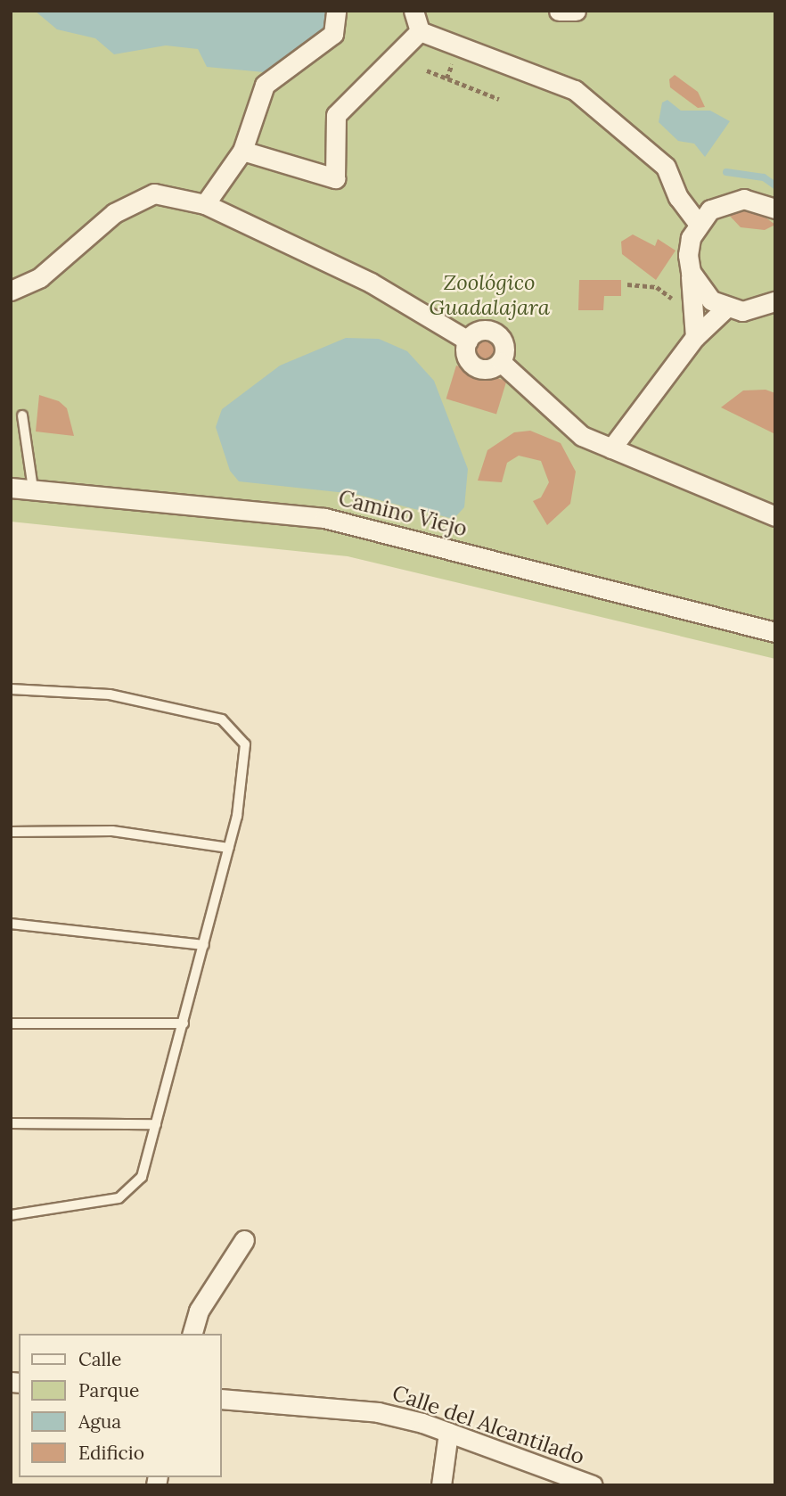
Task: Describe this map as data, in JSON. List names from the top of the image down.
{
  "streets": {
    "street": ["Camino Viejo", "Calle del Alcantilado"]
  },
  "parks": ["Zoológico Guadalajara"],
  "legend": [
    "Calle",
    "Parque",
    "Agua",
    "Edificio"
  ]
}
